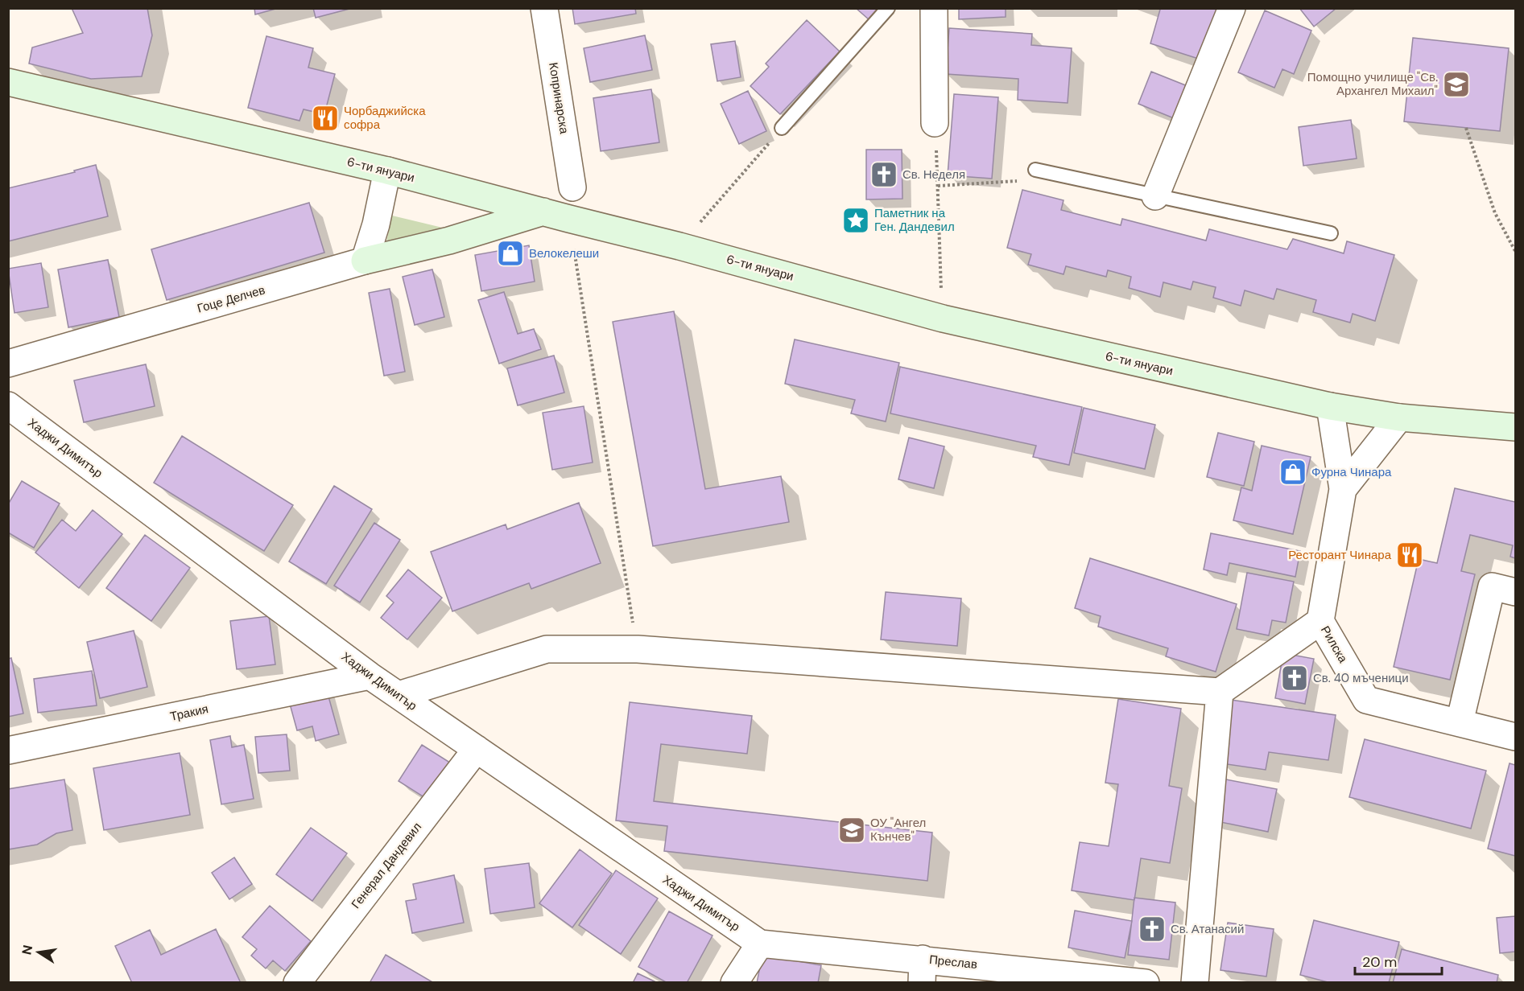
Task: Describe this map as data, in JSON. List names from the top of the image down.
{
  "streets": {
    "main road": ["6-ти януари"],
    "street": [
      "Копринарска",
      "Гоце Делчев",
      "Хаджи Димитър",
      "Рилска",
      "Тракия",
      "Генерал Дандевил",
      "Преслав"
    ]
  },
  "crossings": [
    ["Хаджи Димитър", "Тракия"],
    ["Хаджи Димитър", "Генерал Дандевил"],
    ["Хаджи Димитър", "Преслав"]
  ],
  "places": {
    "school or university": ["Помощно училище \"Св. Архангел Михаил\"", "ОУ \"Ангел Кънчев\""],
    "restaurant": ["Чорбаджийска софра", "Ресторант Чинара"],
    "church": ["Св. Неделя", "Св. 40 мъченици", "Св. Атанасий"],
    "place": ["Паметник на Ген. Дандевил"],
    "shop": ["Велокелеши", "Фурна Чинара"]
  },
  "scale_bar": "20 m",
  "north": "left"
}
